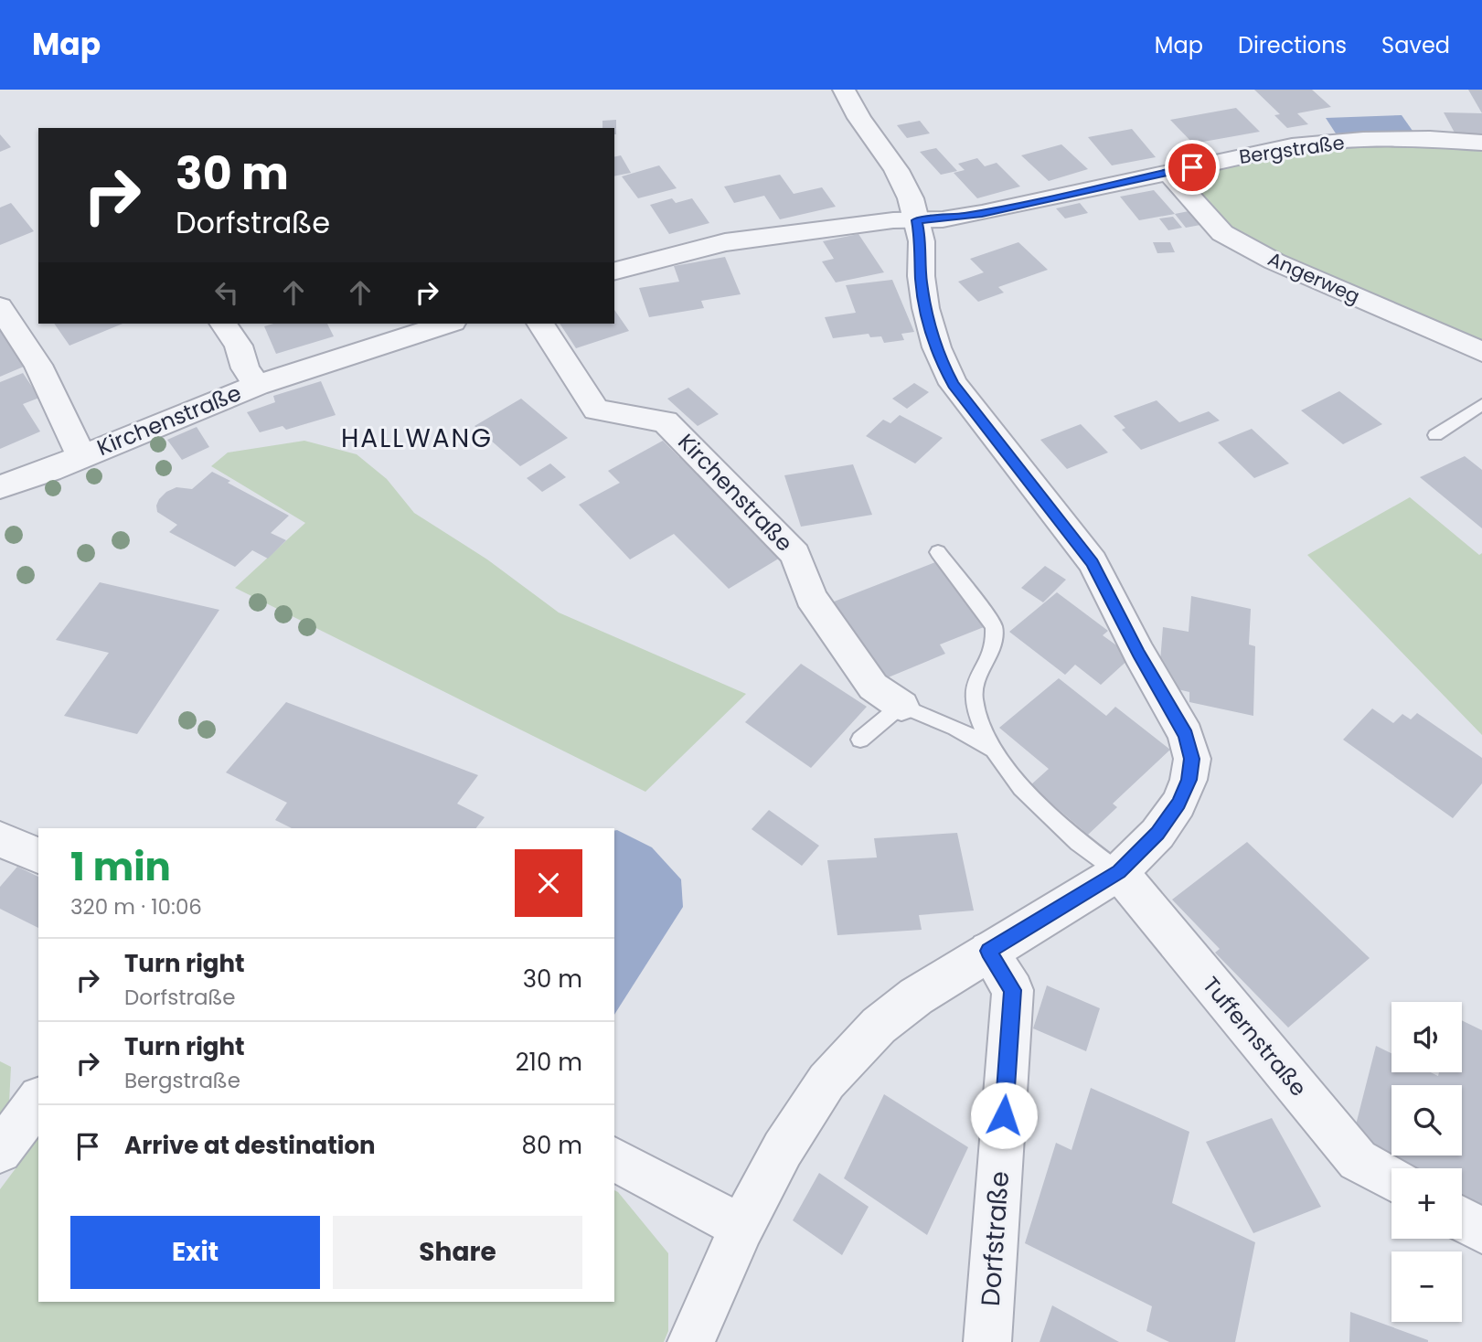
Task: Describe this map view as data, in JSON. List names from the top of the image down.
{
  "streets": {
    "street": [
      "Bergstraße",
      "Angerweg",
      "Kirchenstraße",
      "Tuffernstraße",
      "Dorfstraße"
    ]
  },
  "crossings": [
    ["Bergstraße", "Angerweg"]
  ],
  "districts": ["HALLWANG"],
  "page": {
    "header": "Map",
    "nav": ["Map", "Directions", "Saved"],
    "turn": ["30 m", "Dorfstraße"],
    "heading": ["1 min", "320 m · 10:06"],
    "list": [
      {
        "name": "Turn right",
        "note": "Dorfstraße",
        "value": "30 m"
      },
      {
        "name": "Turn right",
        "note": "Bergstraße",
        "value": "210 m"
      },
      {
        "name": "Arrive at destination",
        "value": "80 m"
      }
    ],
    "map_buttons": ["+", "−"],
    "buttons": ["Exit", "Share"]
  }
}
